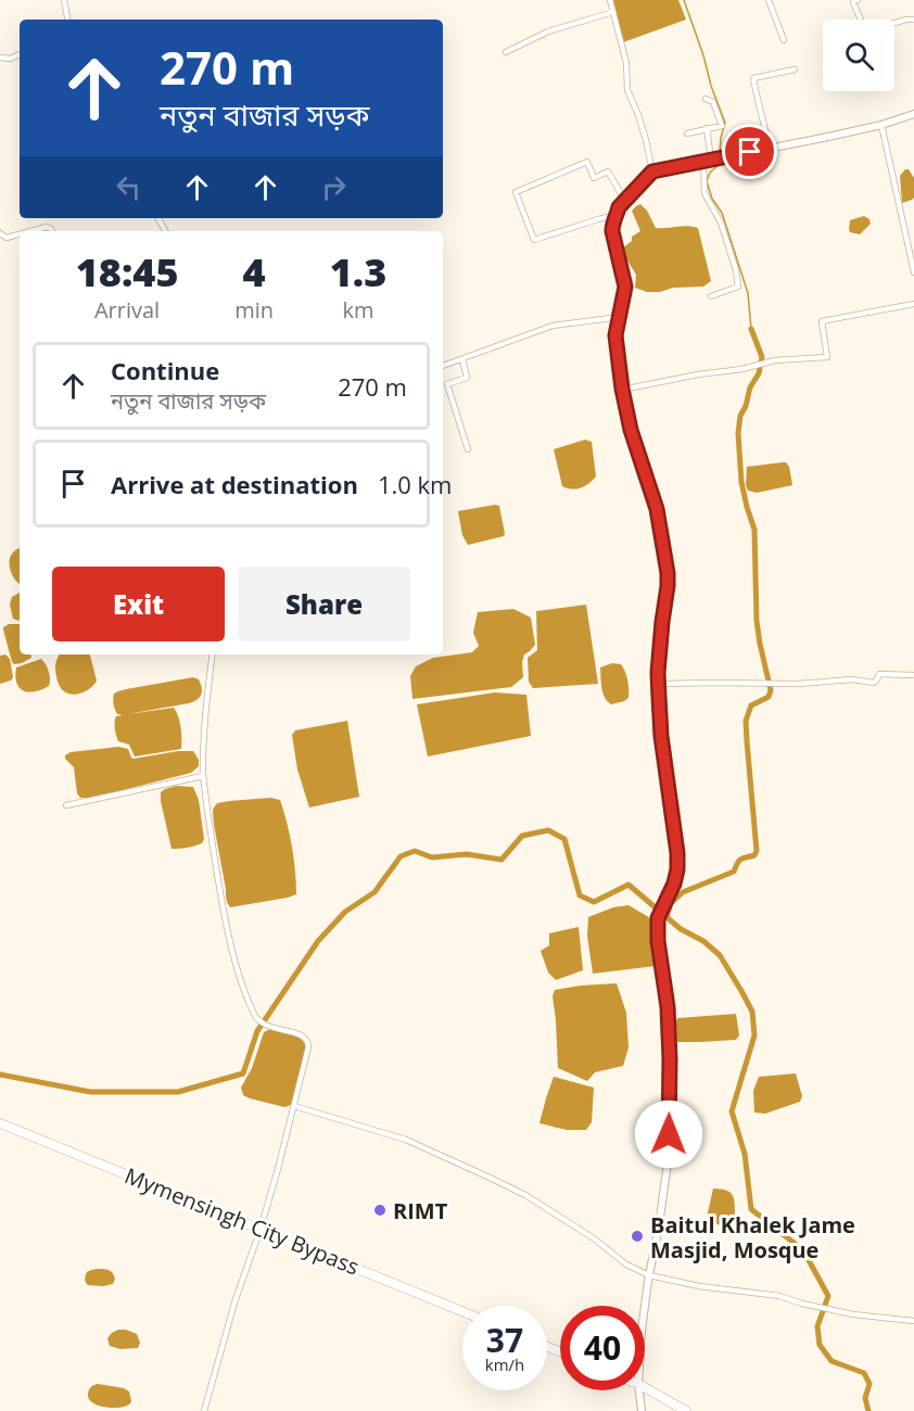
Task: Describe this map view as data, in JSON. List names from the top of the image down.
{
  "streets": {
    "highway": ["Mymensingh City Bypass"]
  },
  "places": ["RIMT", "Baitul Khalek Jame Masjid, Mosque"],
  "page": {
    "turn": ["270 m", "নতুন বাজার সড়ক"],
    "eta": [
      "18:45",
      "Arrival",
      "4",
      "min",
      "1.3",
      "km"
    ],
    "list": [
      {
        "name": "Continue",
        "note": "নতুন বাজার সড়ক",
        "value": "270 m"
      },
      {
        "name": "Arrive at destination",
        "value": "1.0 km"
      }
    ],
    "buttons": ["Exit", "Share"],
    "speed": "37 km/h",
    "limit": "40"
  }
}
